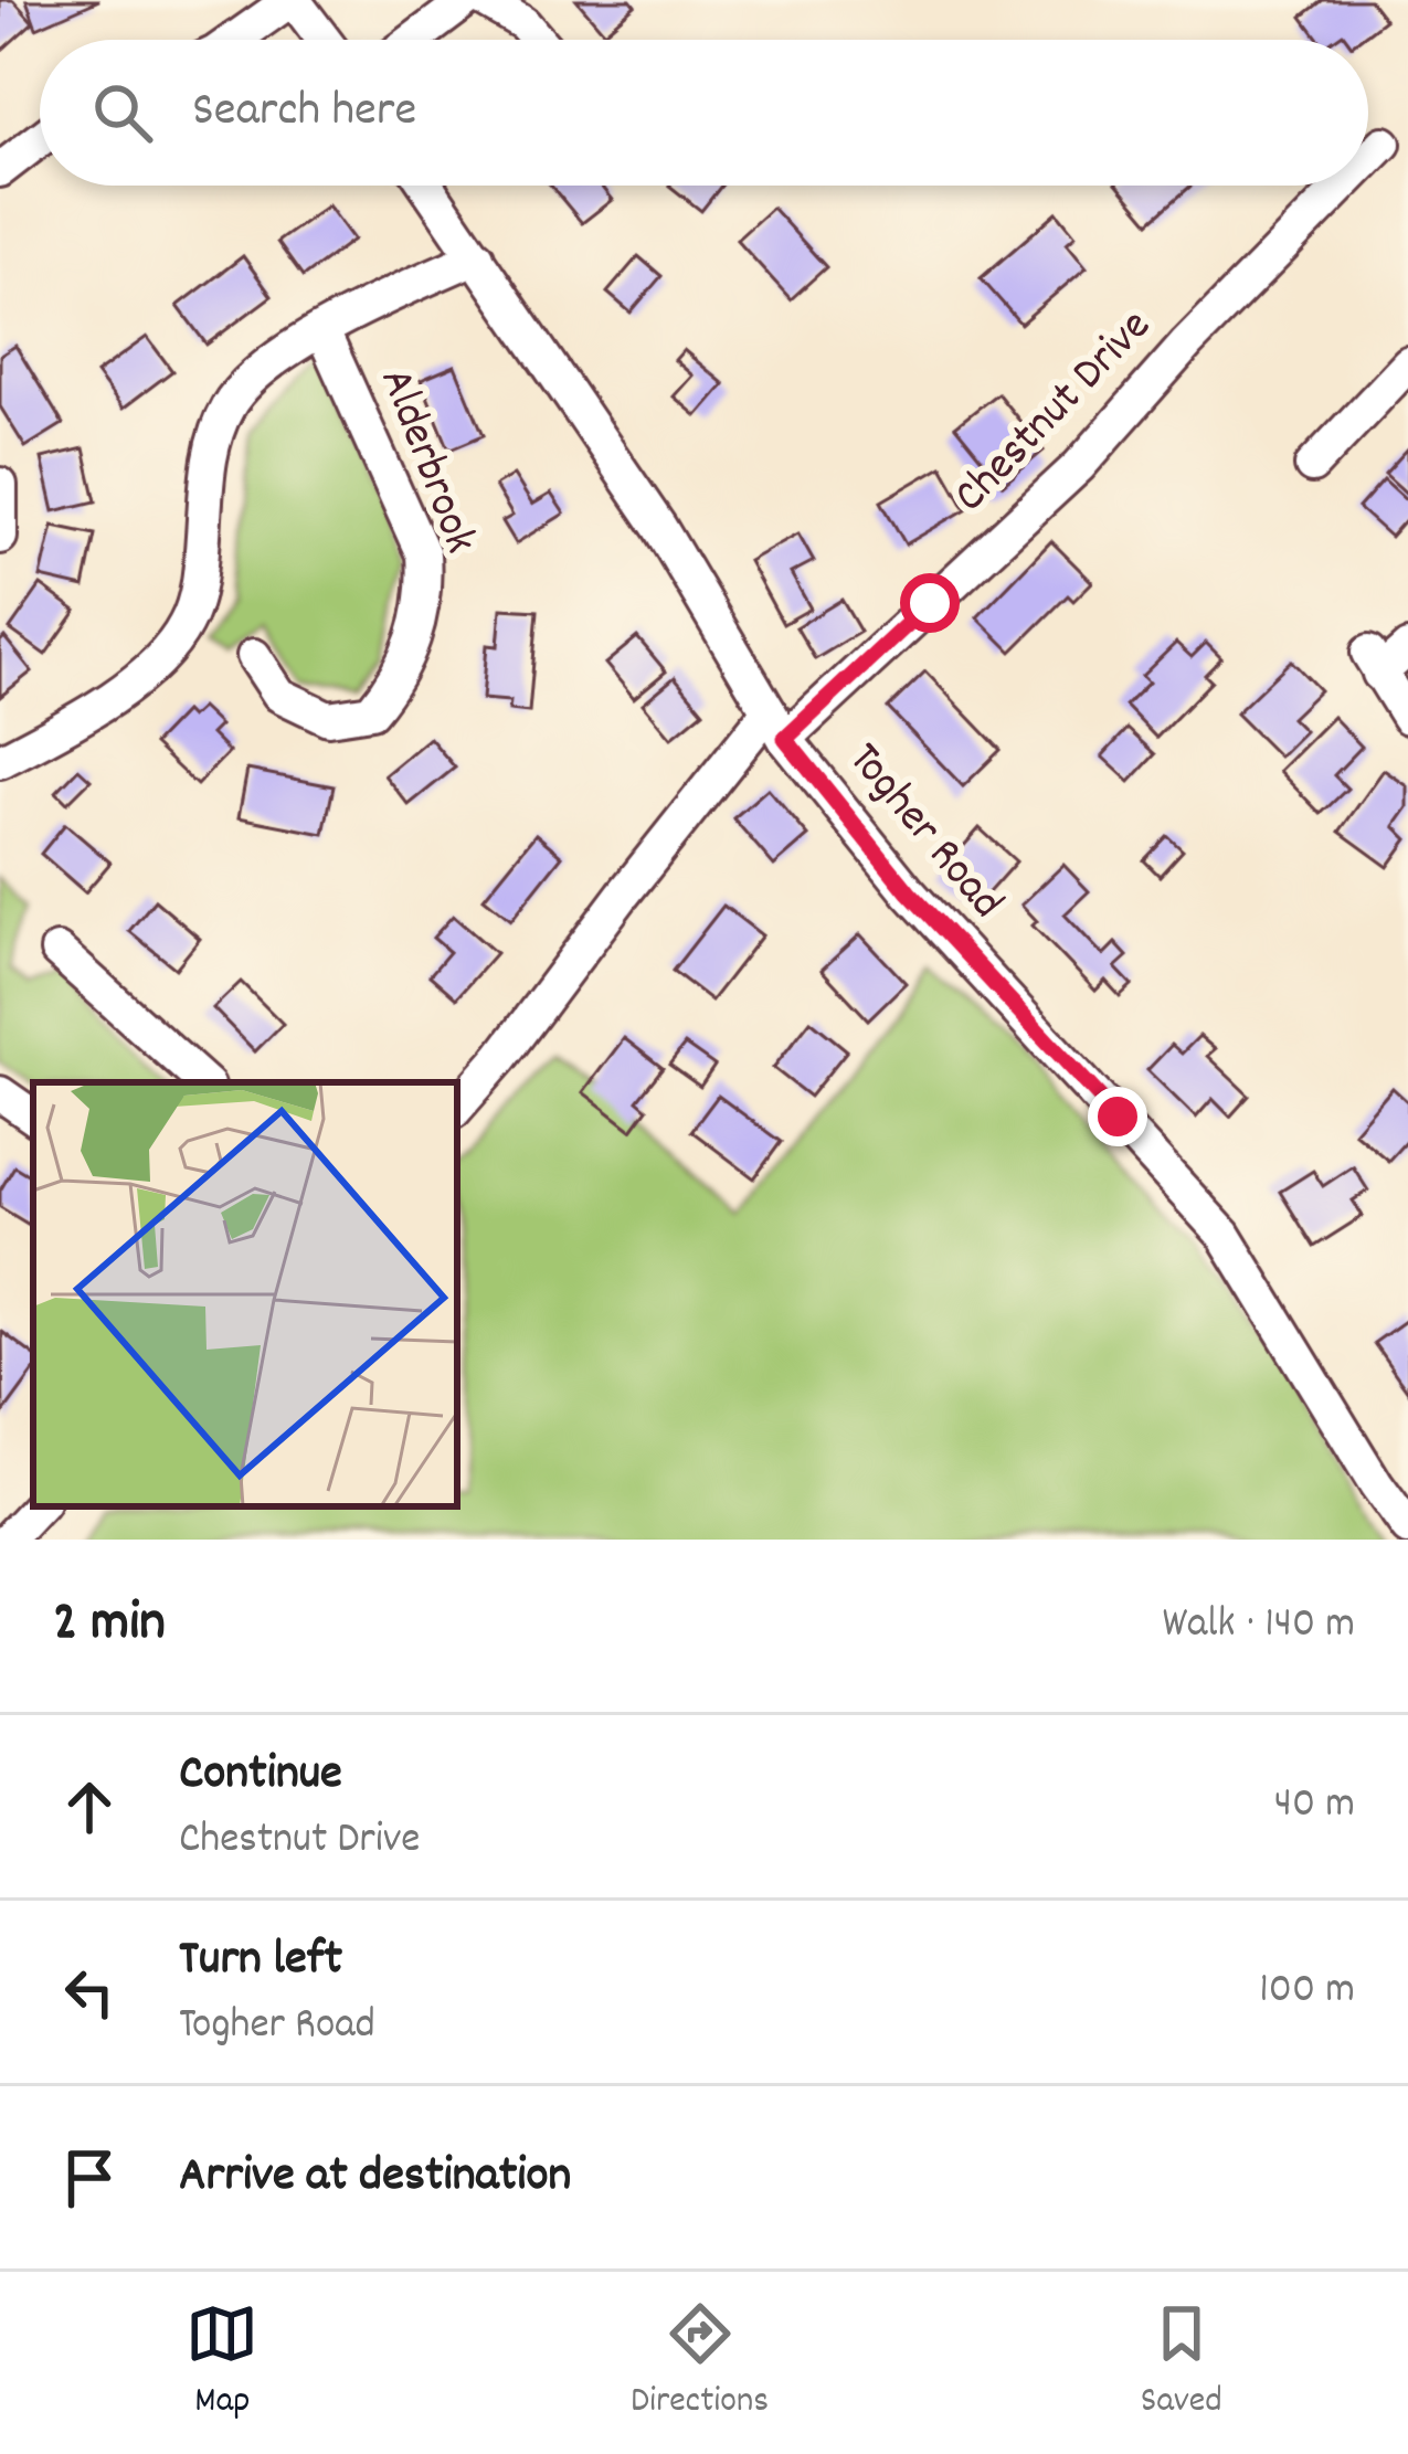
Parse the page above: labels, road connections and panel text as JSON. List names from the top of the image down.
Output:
{
  "streets": {
    "street": ["Chestnut Drive", "Alderbrook", "Togher Road"]
  },
  "crossings": [
    ["Chestnut Drive", "Togher Road"],
    ["Alderbrook", "Togher Road"]
  ],
  "page": {
    "search": "Search here",
    "heading": ["2 min", "Walk · 140 m"],
    "list": [
      ["Continue", "Chestnut Drive", "40 m"],
      ["Turn left", "Togher Road", "100 m"],
      "Arrive at destination"
    ],
    "nav": ["Map", "Directions", "Saved"]
  }
}
